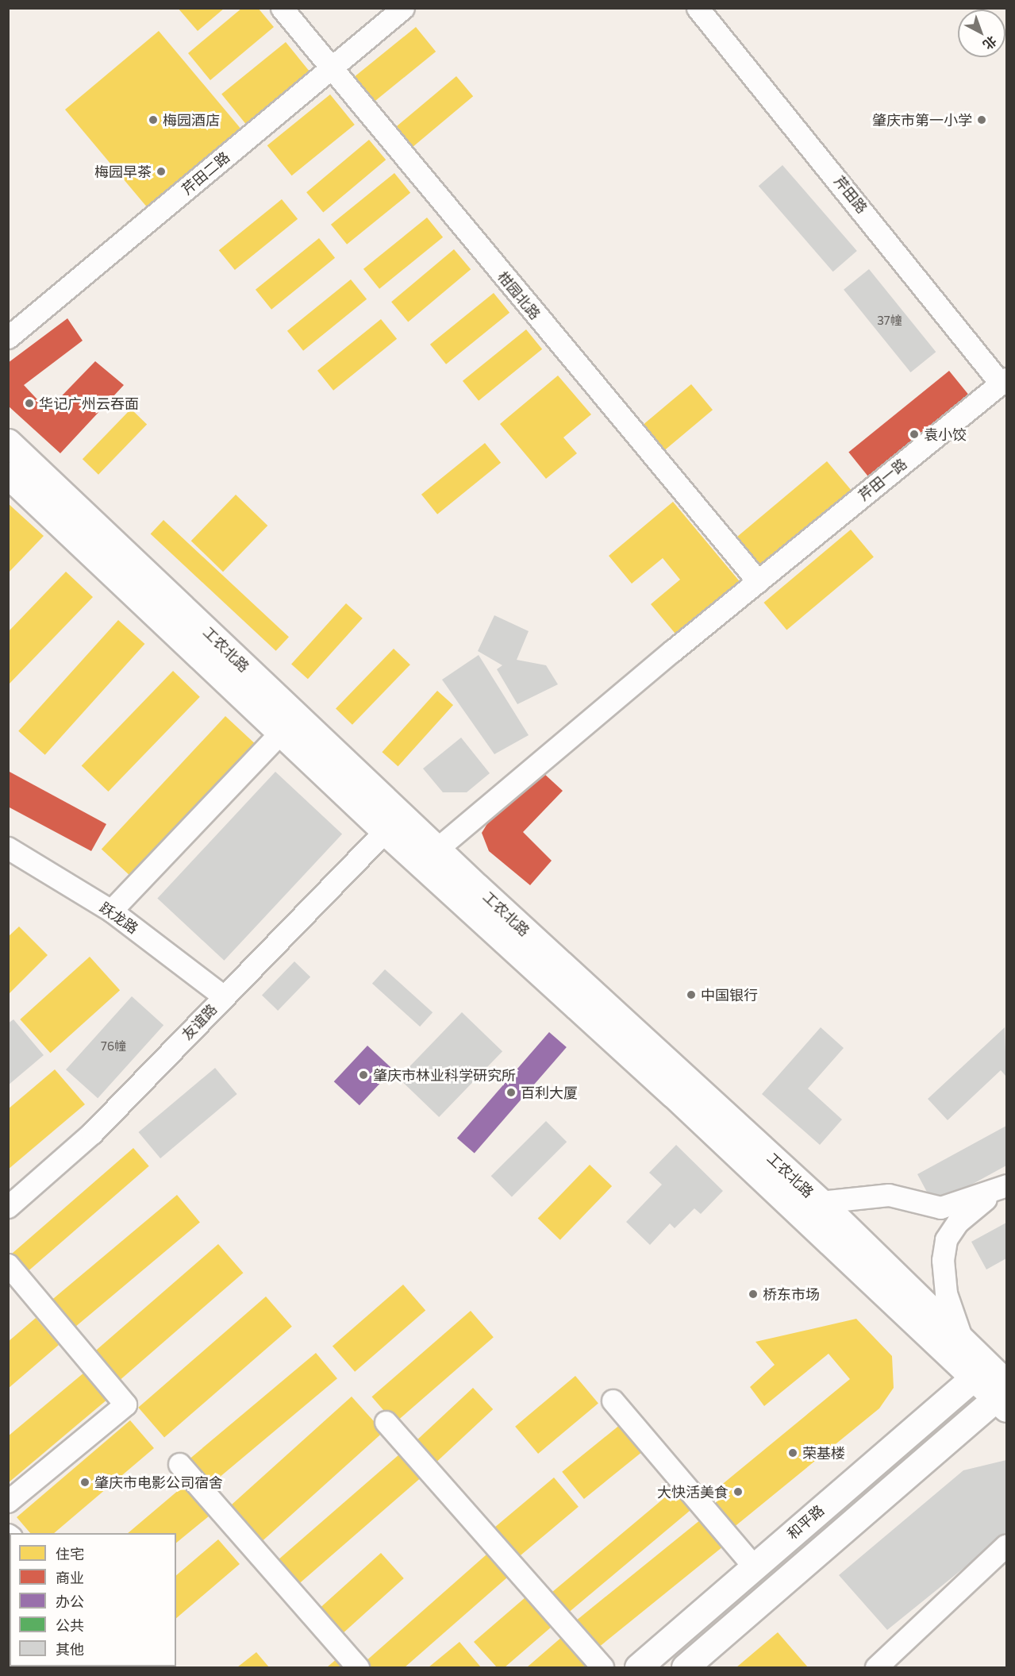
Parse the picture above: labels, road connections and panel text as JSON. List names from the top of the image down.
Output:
{
  "streets": {
    "street": [
      "芹田二路",
      "芹田路",
      "柑园北路",
      "芹田一路",
      "工农北路",
      "跃龙路",
      "友谊路",
      "和平路"
    ]
  },
  "crossings": [
    ["芹田二路", "柑园北路"],
    ["芹田路", "芹田一路"],
    ["柑园北路", "芹田一路"],
    ["芹田一路", "工农北路"],
    ["工农北路", "友谊路"],
    ["工农北路", "和平路"],
    ["跃龙路", "友谊路"]
  ],
  "places": [
    "梅园酒店",
    "肇庆市第一小学",
    "梅园早茶",
    "华记广州云吞面",
    "袁小饺",
    "中国银行",
    "肇庆市林业科学研究所",
    "百利大厦",
    "桥东市场",
    "荣基楼",
    "肇庆市电影公司宿舍",
    "大快活美食"
  ],
  "house_numbers": ["37幢", "76幢"],
  "legend": [
    "住宅",
    "商业",
    "办公",
    "公共",
    "其他"
  ],
  "north": "bottom right"
}
